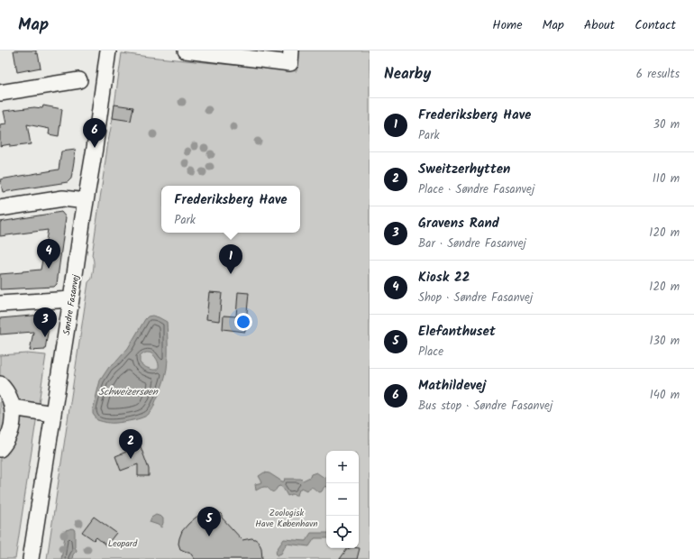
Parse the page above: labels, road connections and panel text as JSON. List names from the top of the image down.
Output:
{
  "streets": {
    "street": ["Søndre Fasanvej"]
  },
  "water": ["Schweizersøen"],
  "parks": ["Zoologisk Have København", "Leopard"],
  "page": {
    "header": "Map",
    "nav": [
      "Home",
      "Map",
      "About",
      "Contact"
    ],
    "heading": ["Nearby", "6 results"],
    "list": [
      {
        "mark": "1",
        "name": "Frederiksberg Have",
        "note": "Park",
        "value": "30 m"
      },
      {
        "mark": "2",
        "name": "Sweitzerhytten",
        "note": "Place · Søndre Fasanvej",
        "value": "110 m"
      },
      {
        "mark": "3",
        "name": "Gravens Rand",
        "note": "Bar · Søndre Fasanvej",
        "value": "120 m"
      },
      {
        "mark": "4",
        "name": "Kiosk 22",
        "note": "Shop · Søndre Fasanvej",
        "value": "120 m"
      },
      {
        "mark": "5",
        "name": "Elefanthuset",
        "note": "Place",
        "value": "130 m"
      },
      {
        "mark": "6",
        "name": "Mathildevej",
        "note": "Bus stop · Søndre Fasanvej",
        "value": "140 m"
      }
    ],
    "pins": [
      "6",
      "4",
      "1",
      "3",
      "2",
      "5"
    ],
    "popup": ["Frederiksberg Have", "Park"],
    "map_buttons": ["+", "−"]
  }
}
